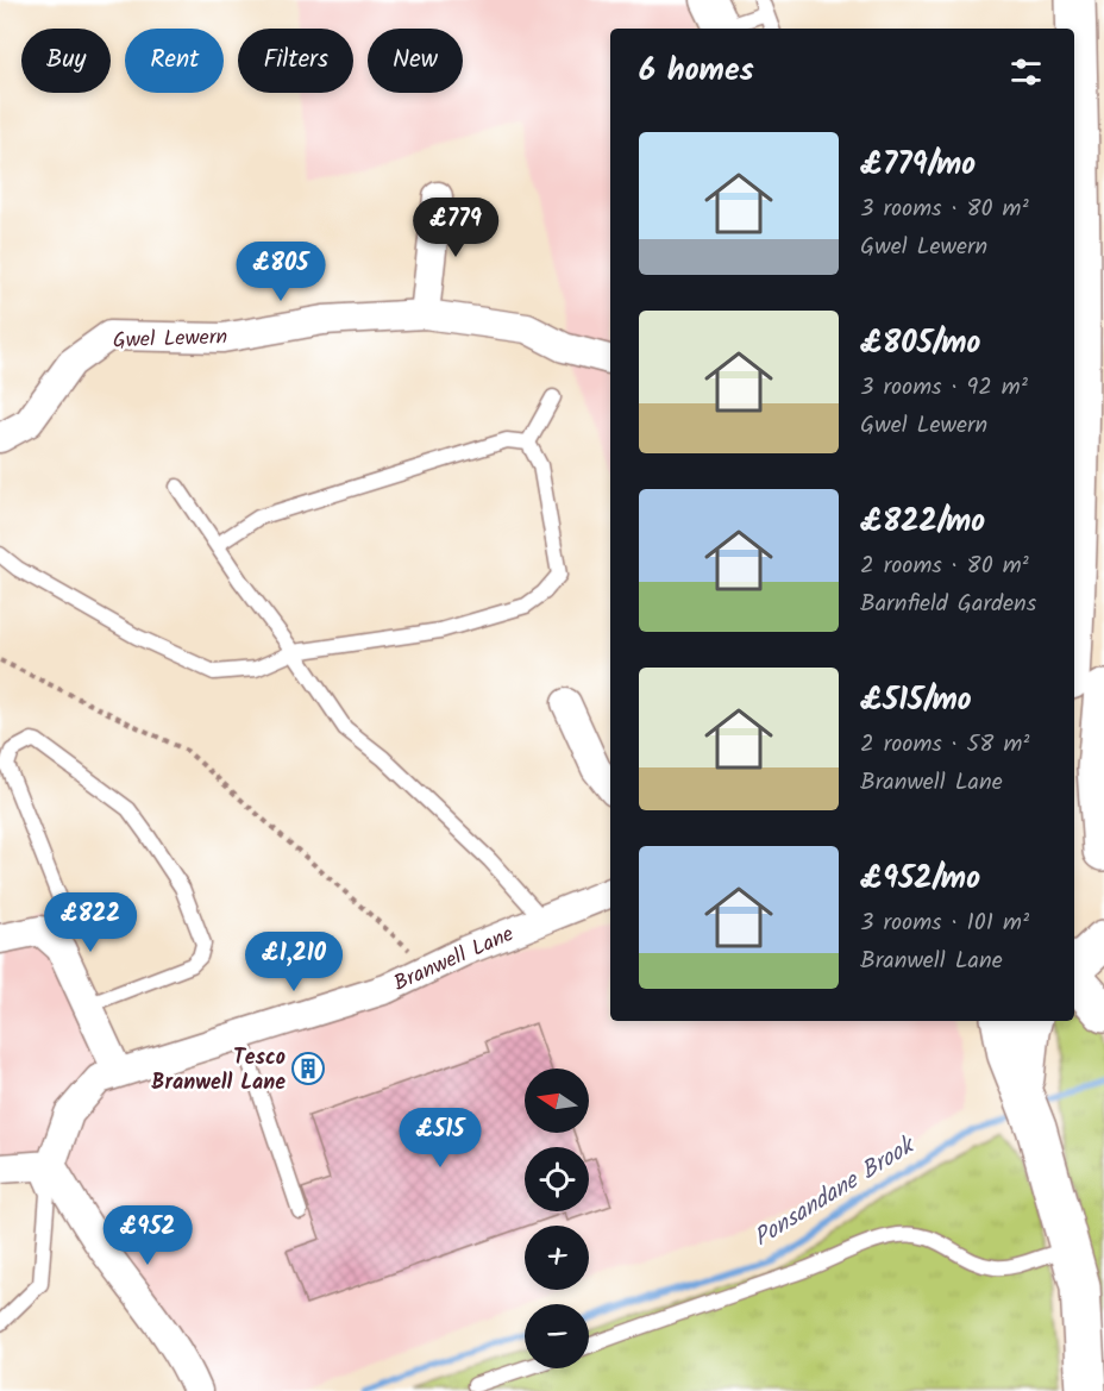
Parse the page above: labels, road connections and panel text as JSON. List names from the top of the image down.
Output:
{
  "streets": {
    "street": ["Gwel Lewern", "Branwell Lane"]
  },
  "water": ["Ponsandane Brook"],
  "places": {
    "building": ["Tesco Branwell Lane"]
  },
  "north": "left",
  "page": {
    "chip": [
      "Buy",
      "Rent",
      "Filters",
      "New"
    ],
    "heading": "6 homes",
    "list": [
      {
        "name": "£779/mo",
        "note": "3 rooms · 80 m² · Gwel Lewern"
      },
      {
        "name": "£805/mo",
        "note": "3 rooms · 92 m² · Gwel Lewern"
      },
      {
        "name": "£822/mo",
        "note": "2 rooms · 80 m² · Barnfield Gardens"
      },
      {
        "name": "£515/mo",
        "note": "2 rooms · 58 m² · Branwell Lane"
      },
      {
        "name": "£952/mo",
        "note": "3 rooms · 101 m² · Branwell Lane"
      }
    ],
    "price": [
      "£779",
      "£805",
      "£822",
      "£1,210",
      "£515",
      "£952"
    ],
    "map_buttons": ["+", "−"]
  }
}
